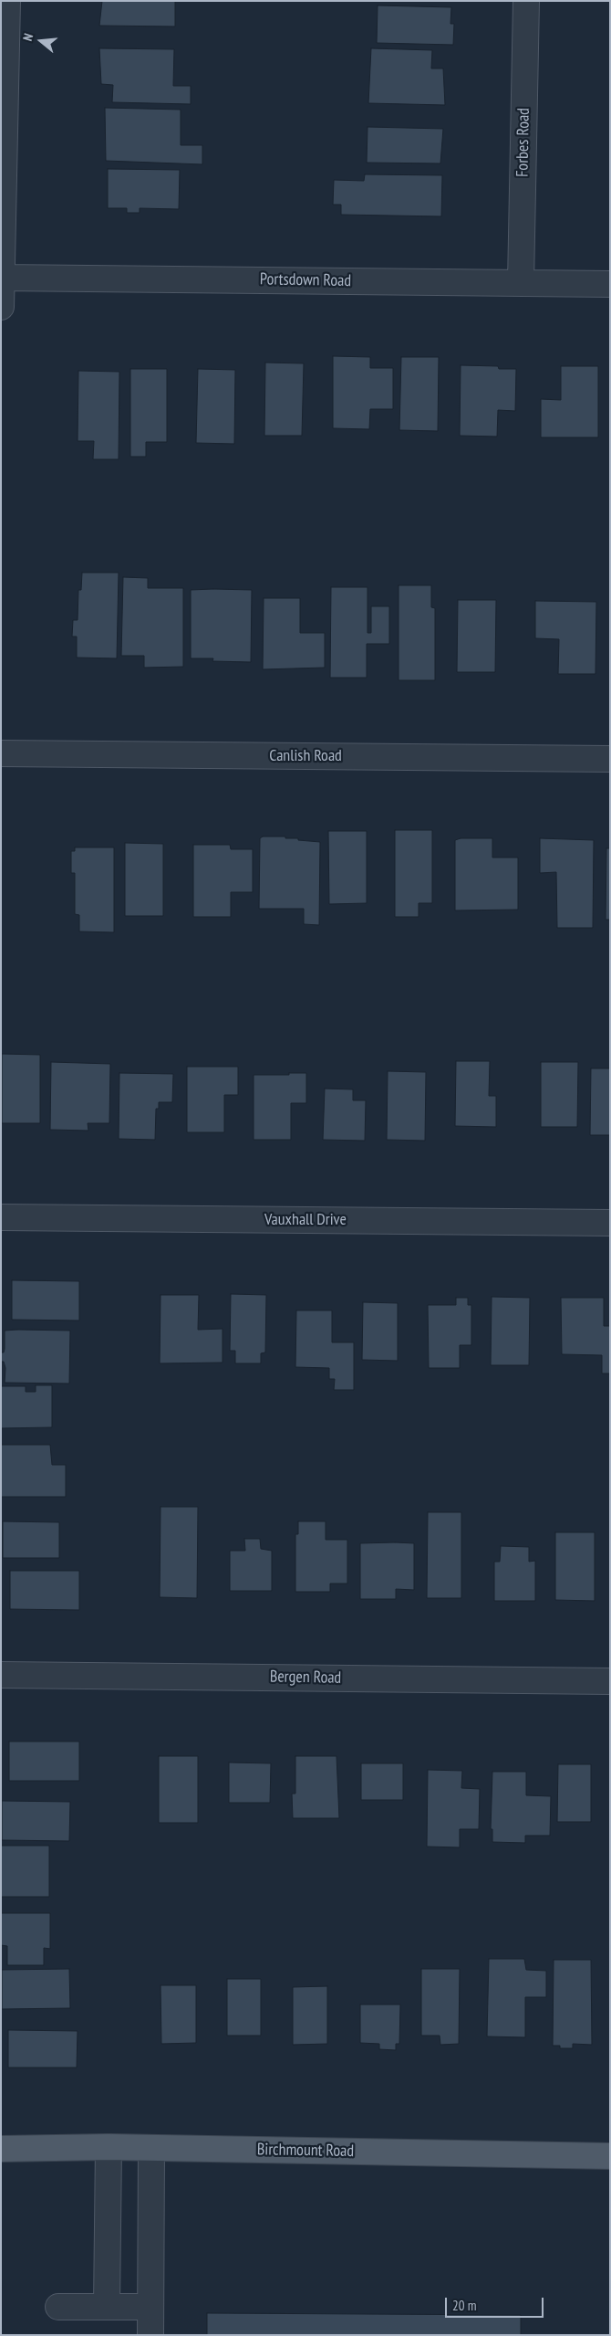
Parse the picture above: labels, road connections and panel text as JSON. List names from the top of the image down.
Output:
{
  "streets": {
    "main road": ["Birchmount Road"],
    "street": [
      "Forbes Road",
      "Portsdown Road",
      "Canlish Road",
      "Vauxhall Drive",
      "Bergen Road"
    ]
  },
  "crossings": [
    ["Forbes Road", "Portsdown Road"]
  ],
  "scale_bar": "20 m",
  "north": "left"
}
